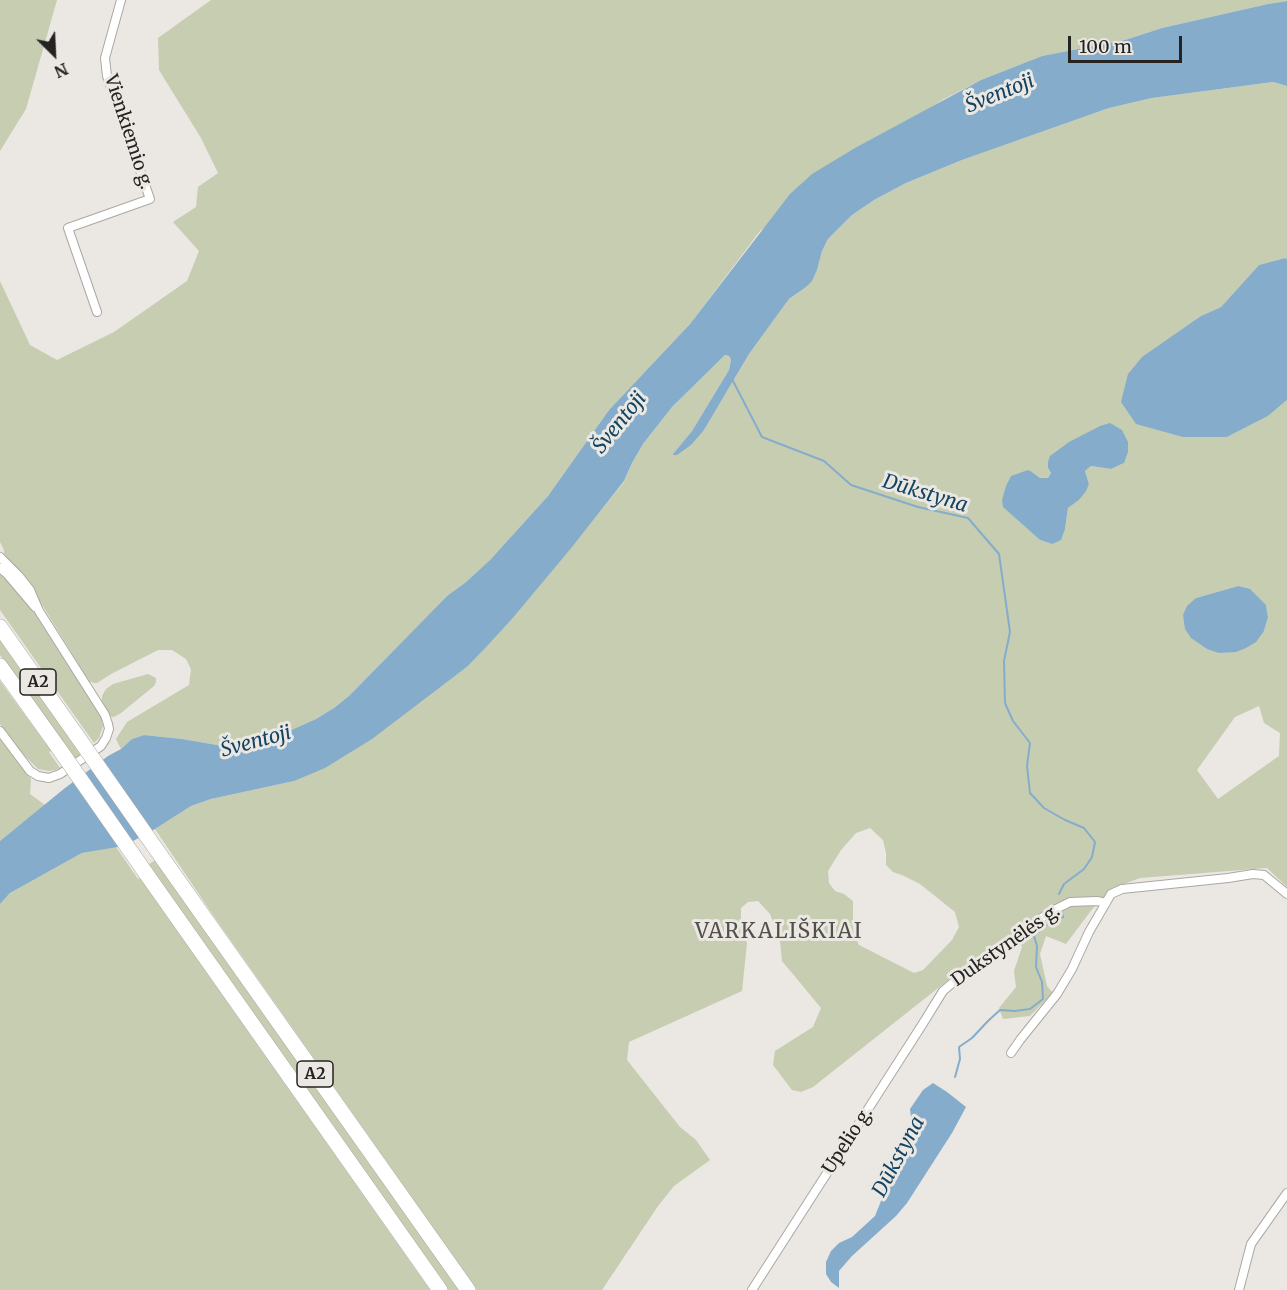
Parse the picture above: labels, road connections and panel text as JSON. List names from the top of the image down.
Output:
{
  "streets": {
    "highway": ["A2"],
    "street": ["Vienkiemio g.", "Dukstynėlės g.", "Upelio g."]
  },
  "crossings": [
    ["Dukstynėlės g.", "Upelio g."]
  ],
  "districts": ["VARKALIŠKIAI"],
  "water": ["Šventoji", "Dūkstyna"],
  "scale_bar": "100 m",
  "north": "bottom right"
}
